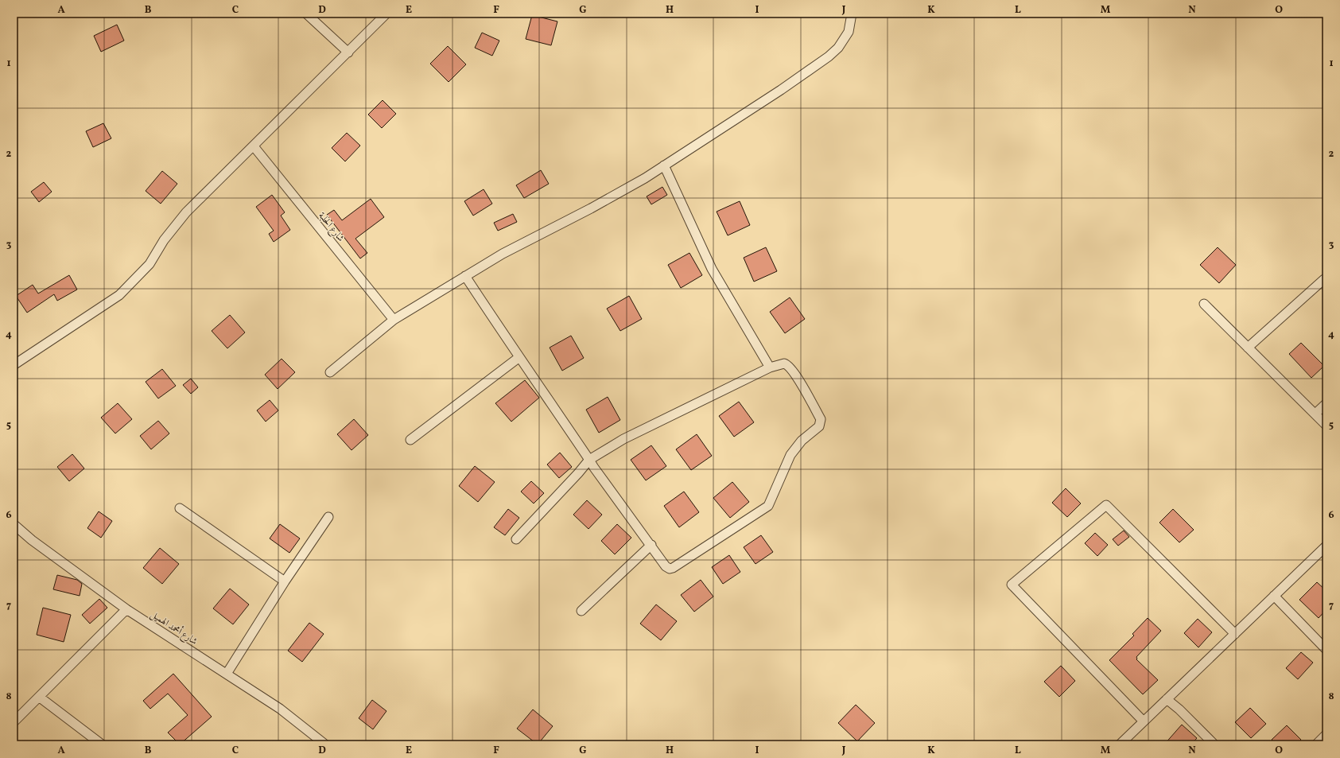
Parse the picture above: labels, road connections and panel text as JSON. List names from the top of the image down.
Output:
{
  "streets": {
    "street": ["شارع الحلبة", "شارع أمحمد الهميل"]
  },
  "grid": {
    "columns": [
      "A",
      "B",
      "C",
      "D",
      "E",
      "F",
      "G",
      "H",
      "I",
      "J",
      "K",
      "L",
      "M",
      "N",
      "O"
    ],
    "rows": [
      "1",
      "2",
      "3",
      "4",
      "5",
      "6",
      "7",
      "8"
    ]
  }
}
